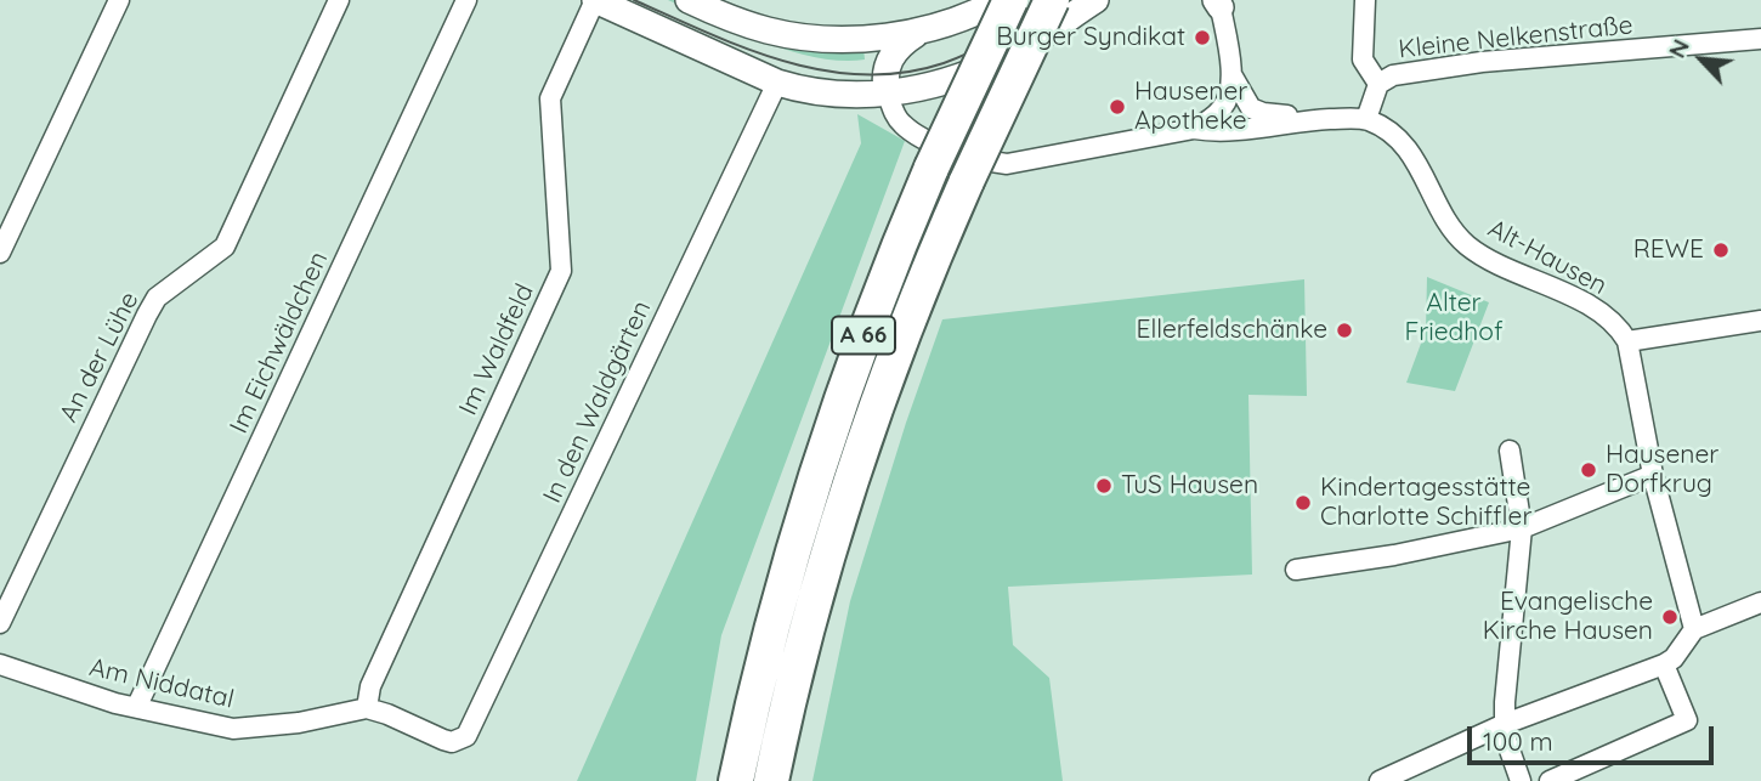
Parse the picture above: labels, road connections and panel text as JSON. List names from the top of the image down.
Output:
{
  "streets": {
    "highway": ["A 66"],
    "street": [
      "Kleine Nelkenstraße",
      "Alt-Hausen",
      "Im Eichwäldchen",
      "Im Waldfeld",
      "An der Lühe",
      "In den Waldgärten",
      "Am Niddatal"
    ]
  },
  "crossings": [
    ["Kleine Nelkenstraße", "Alt-Hausen"],
    ["Im Eichwäldchen", "Am Niddatal"],
    ["Im Waldfeld", "In den Waldgärten"],
    ["Im Waldfeld", "Am Niddatal"],
    ["In den Waldgärten", "Am Niddatal"]
  ],
  "parks": ["Alter Friedhof"],
  "places": [
    "Burger Syndikat",
    "Hausener Apotheke",
    "REWE",
    "Ellerfeldschänke",
    "Hausener Dorfkrug",
    "TuS Hausen",
    "Kindertagesstätte Charlotte Schiffler",
    "Evangelische Kirche Hausen"
  ],
  "scale_bar": "100 m",
  "north": "top left"
}
